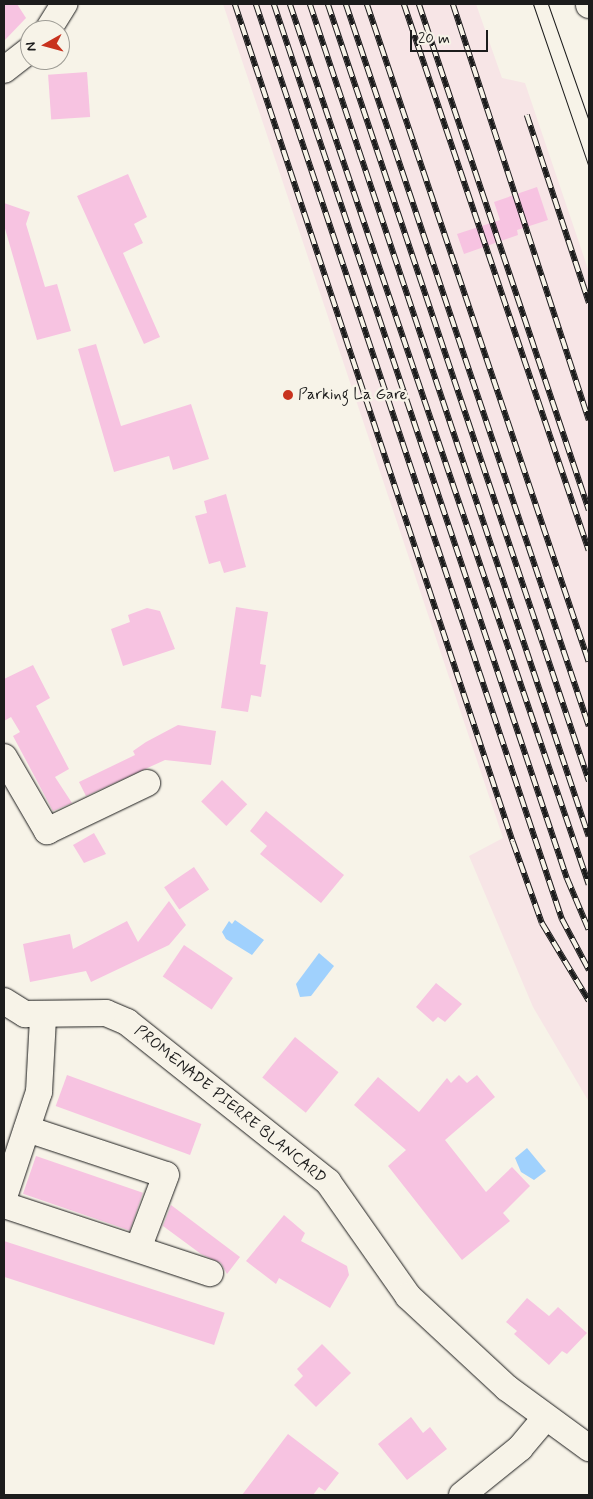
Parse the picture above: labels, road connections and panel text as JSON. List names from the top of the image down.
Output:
{
  "streets": {
    "street": ["PROMENADE PIERRE BLANCARD"]
  },
  "places": ["Parking La Gare"],
  "scale_bar": "20 m",
  "north": "left"
}
